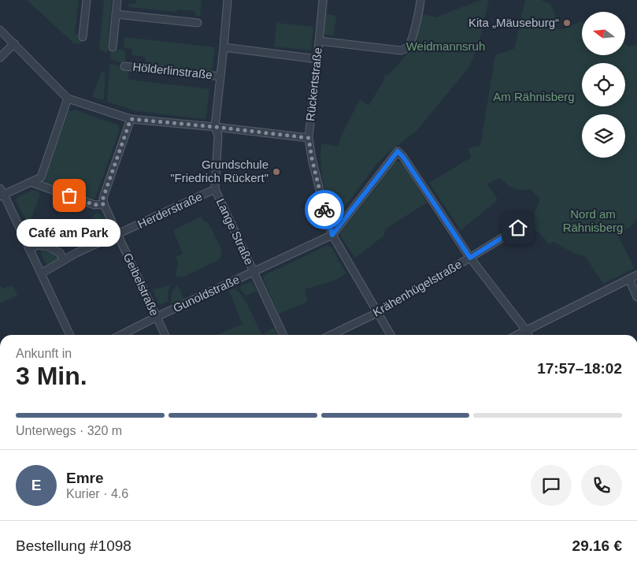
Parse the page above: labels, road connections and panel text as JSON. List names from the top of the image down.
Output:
{
  "streets": {
    "street": [
      "Hölderlinstraße",
      "Rückertstraße",
      "Herderstraße",
      "Lange Straße",
      "Geibelstraße",
      "Krähenhügelstraße",
      "Gunoldstraße"
    ]
  },
  "crossings": [
    ["Hölderlinstraße", "Lange Straße"],
    ["Rückertstraße", "Krähenhügelstraße"],
    ["Rückertstraße", "Gunoldstraße"],
    ["Herderstraße", "Lange Straße"],
    ["Herderstraße", "Geibelstraße"],
    ["Lange Straße", "Gunoldstraße"],
    ["Geibelstraße", "Gunoldstraße"],
    ["Krähenhügelstraße", "Gunoldstraße"]
  ],
  "parks": ["Weidmannsruh", "Am Rähnisberg", "Nord am Rähnisberg"],
  "places": ["Kita „Mäuseburg“", "Grundschule \"Friedrich Rückert\"", "Café am Park"],
  "north": "left",
  "page": {
    "bubble": "Café am Park",
    "heading": ["3 Min.", "Ankunft in", "17:57–18:02"],
    "panel": [
      "Emre",
      "Kurier · 4.6",
      "Bestellung #1098",
      "29.16 €"
    ],
    "bar": "Unterwegs · 320 m",
    "round": "E"
  }
}
